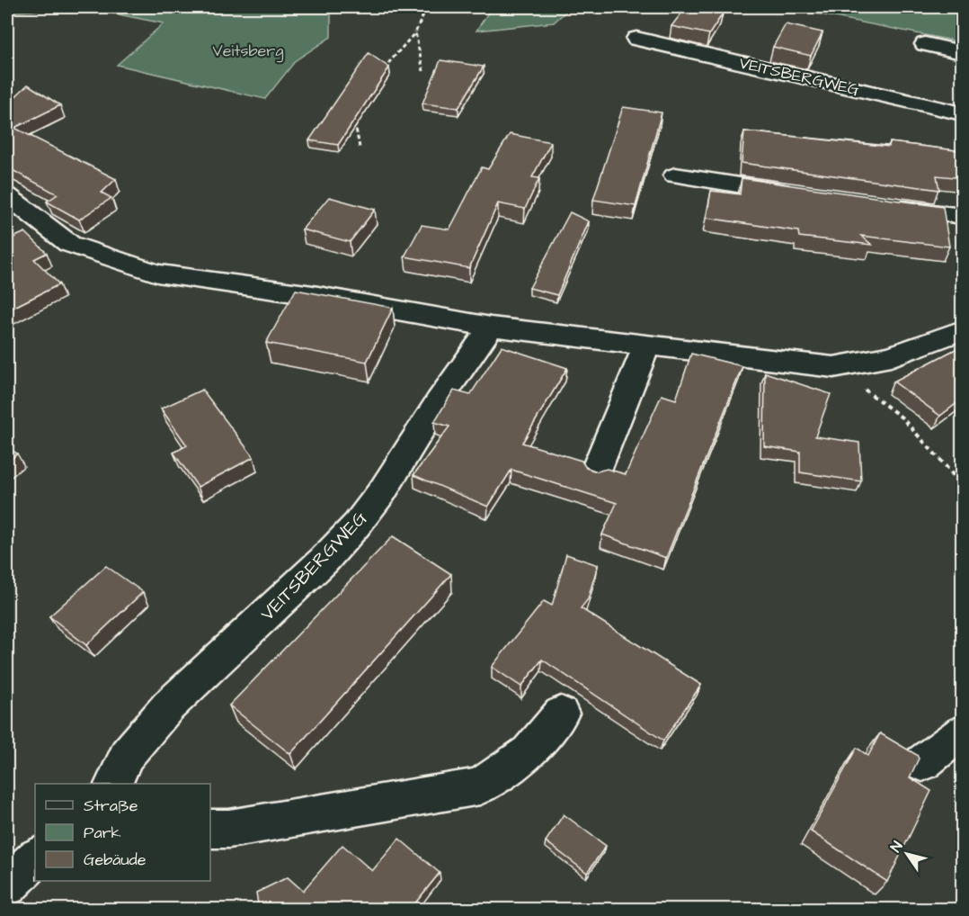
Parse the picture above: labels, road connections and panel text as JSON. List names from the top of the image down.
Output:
{
  "streets": {
    "street": ["VEITSBERGWEG"]
  },
  "parks": ["Veitsberg"],
  "legend": ["Straße", "Park", "Gebäude"],
  "north": "top left"
}
